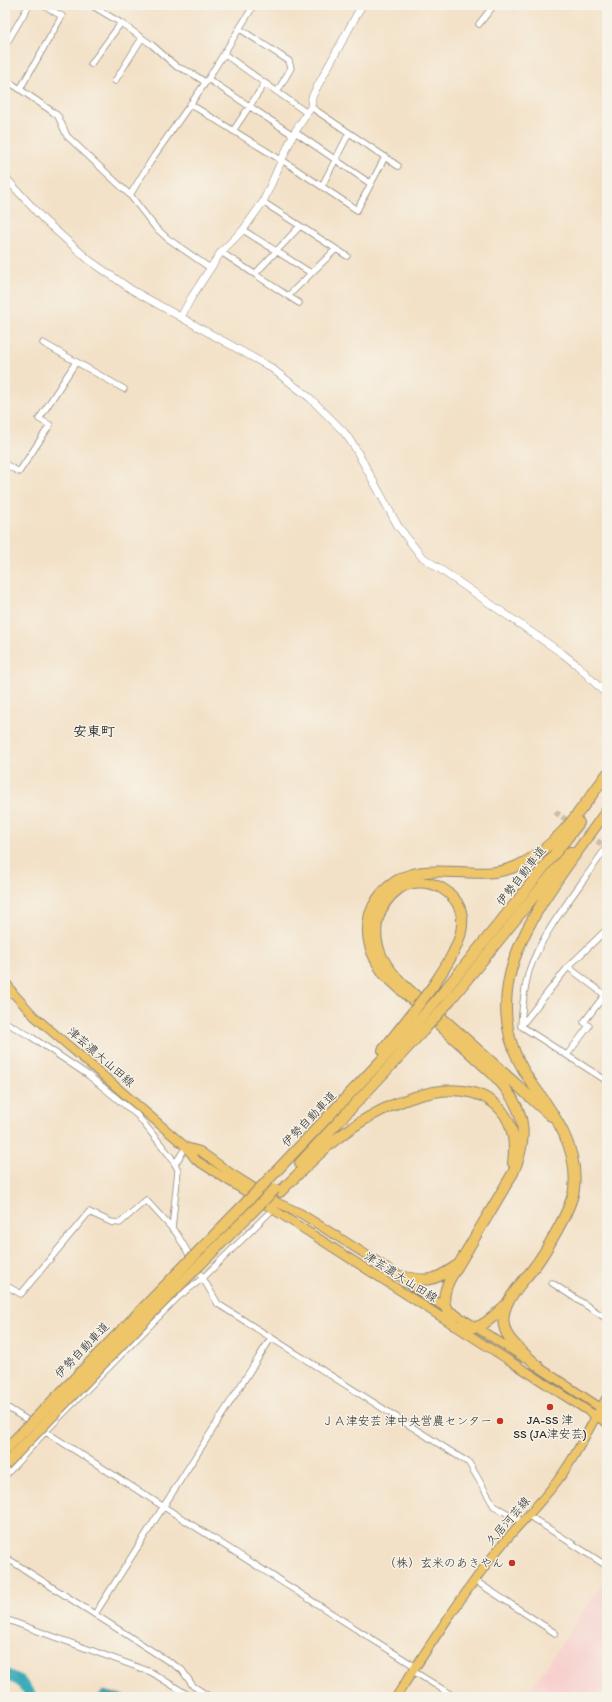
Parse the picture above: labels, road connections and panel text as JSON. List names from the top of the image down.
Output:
{
  "streets": {
    "highway": ["伊勢自動車道"],
    "main road": ["津芸濃大山田線", "久居河芸線"]
  },
  "crossings": [
    ["津芸濃大山田線", "久居河芸線"]
  ],
  "districts": ["安東町"],
  "places": ["JA-SS 津 SS (JA津安芸)", "ＪＡ津安芸 津中央営農センター", "（株）玄米のあきやん"]
}
